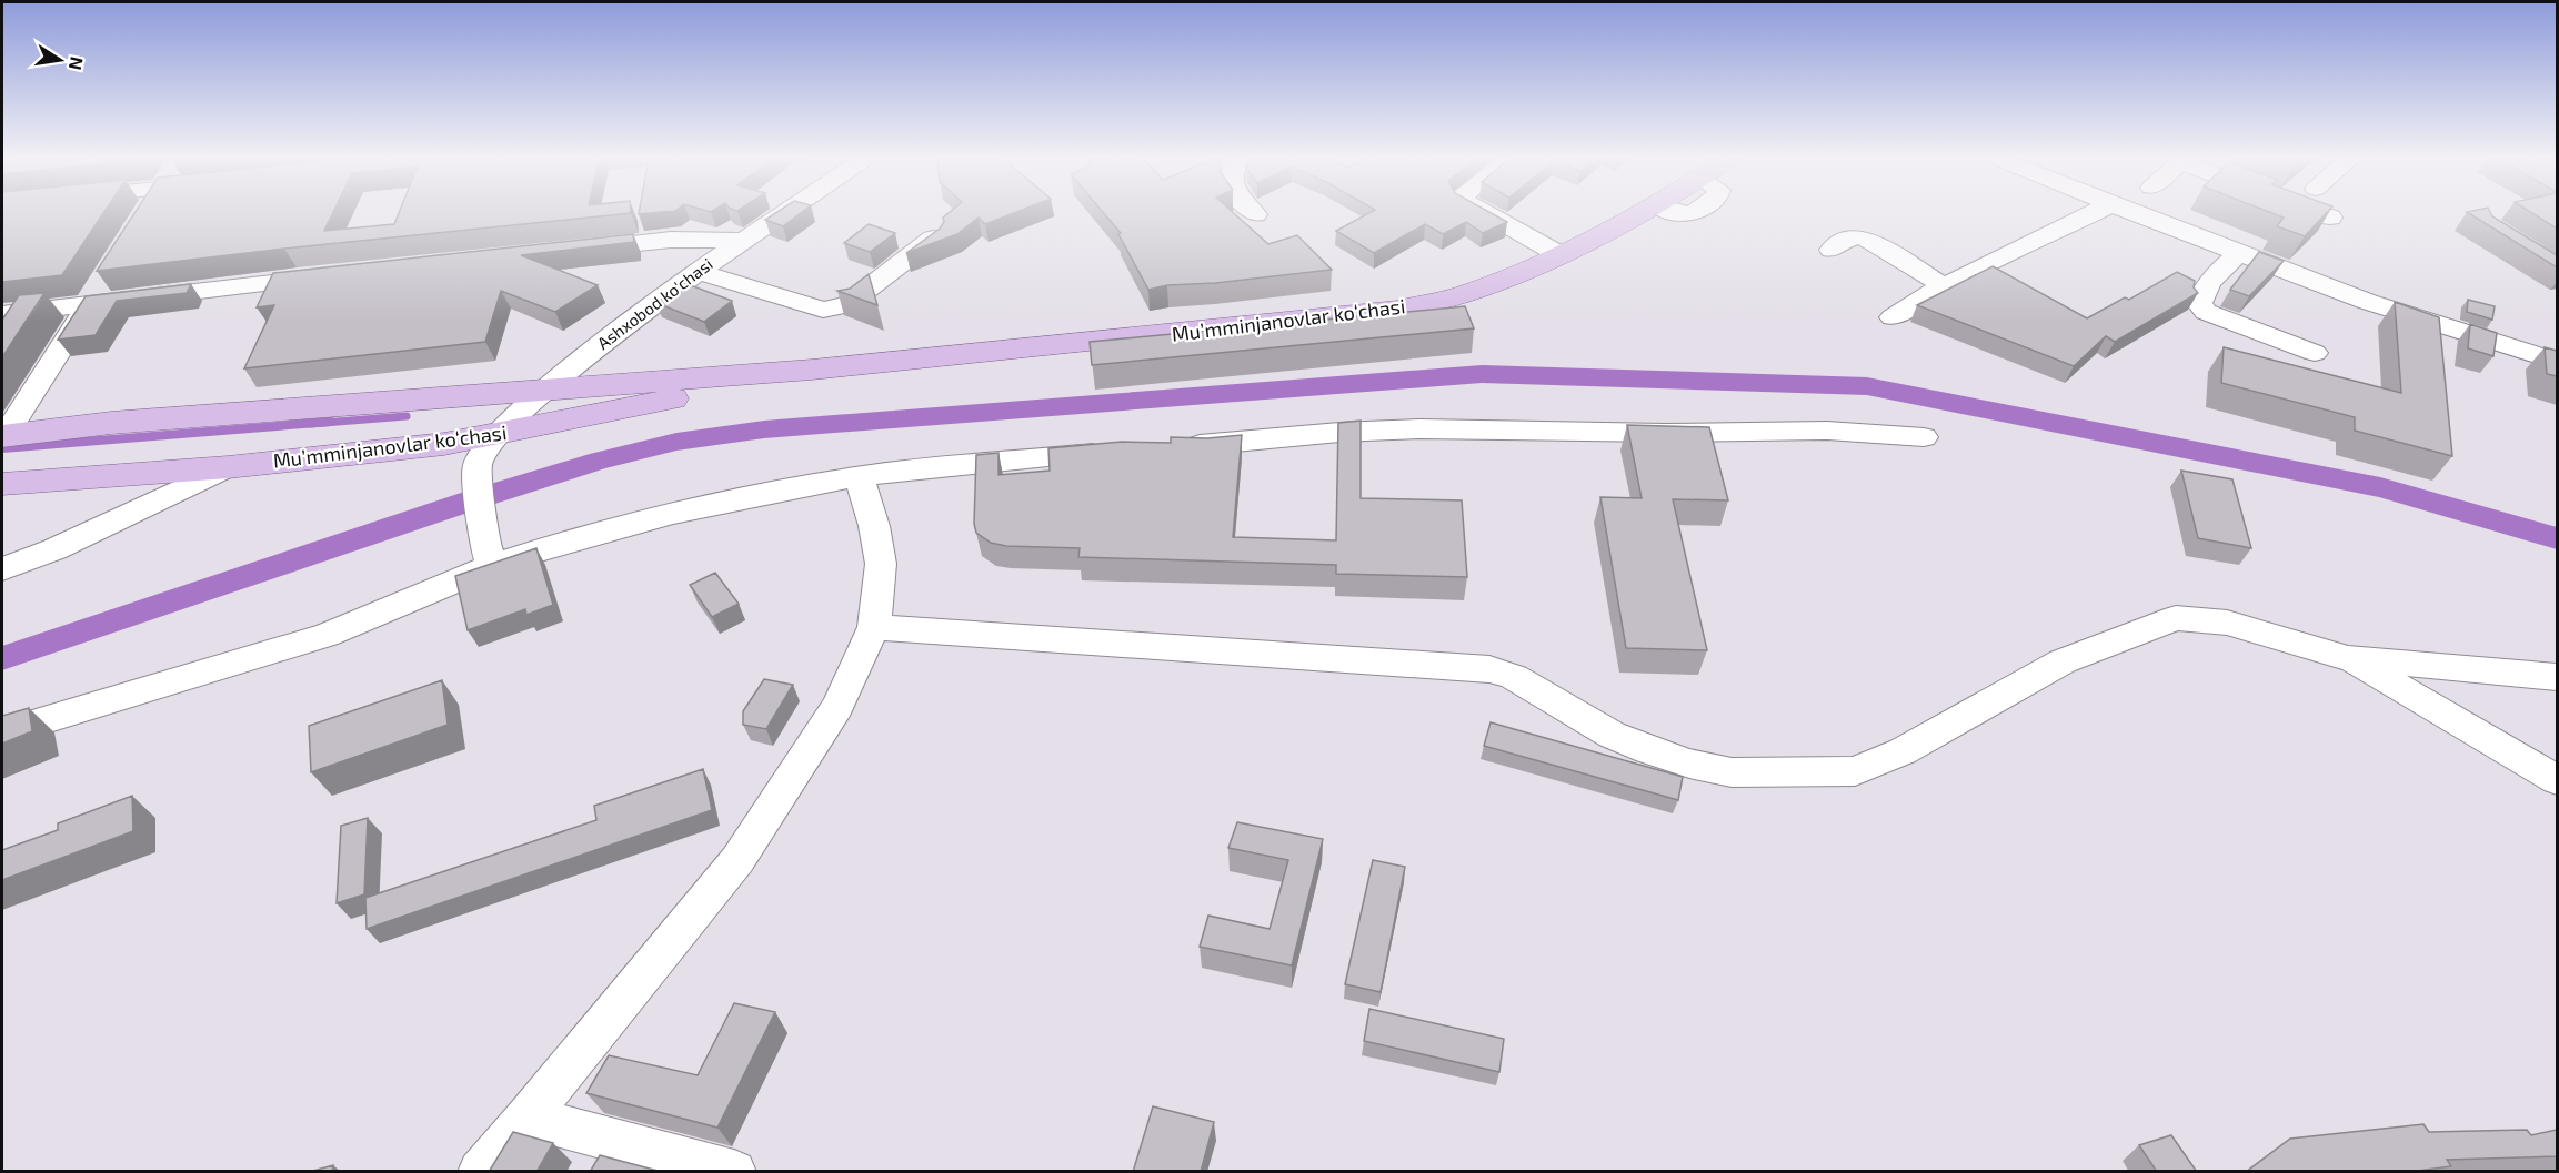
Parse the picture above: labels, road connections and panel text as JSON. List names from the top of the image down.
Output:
{
  "streets": {
    "main road": ["Mu’mminjanovlar ko‘chasi"],
    "street": ["Ashxobod ko'chasi"]
  },
  "crossings": [
    ["Ashxobod ko'chasi", "Mu’mminjanovlar ko‘chasi"]
  ],
  "north": "right"
}
